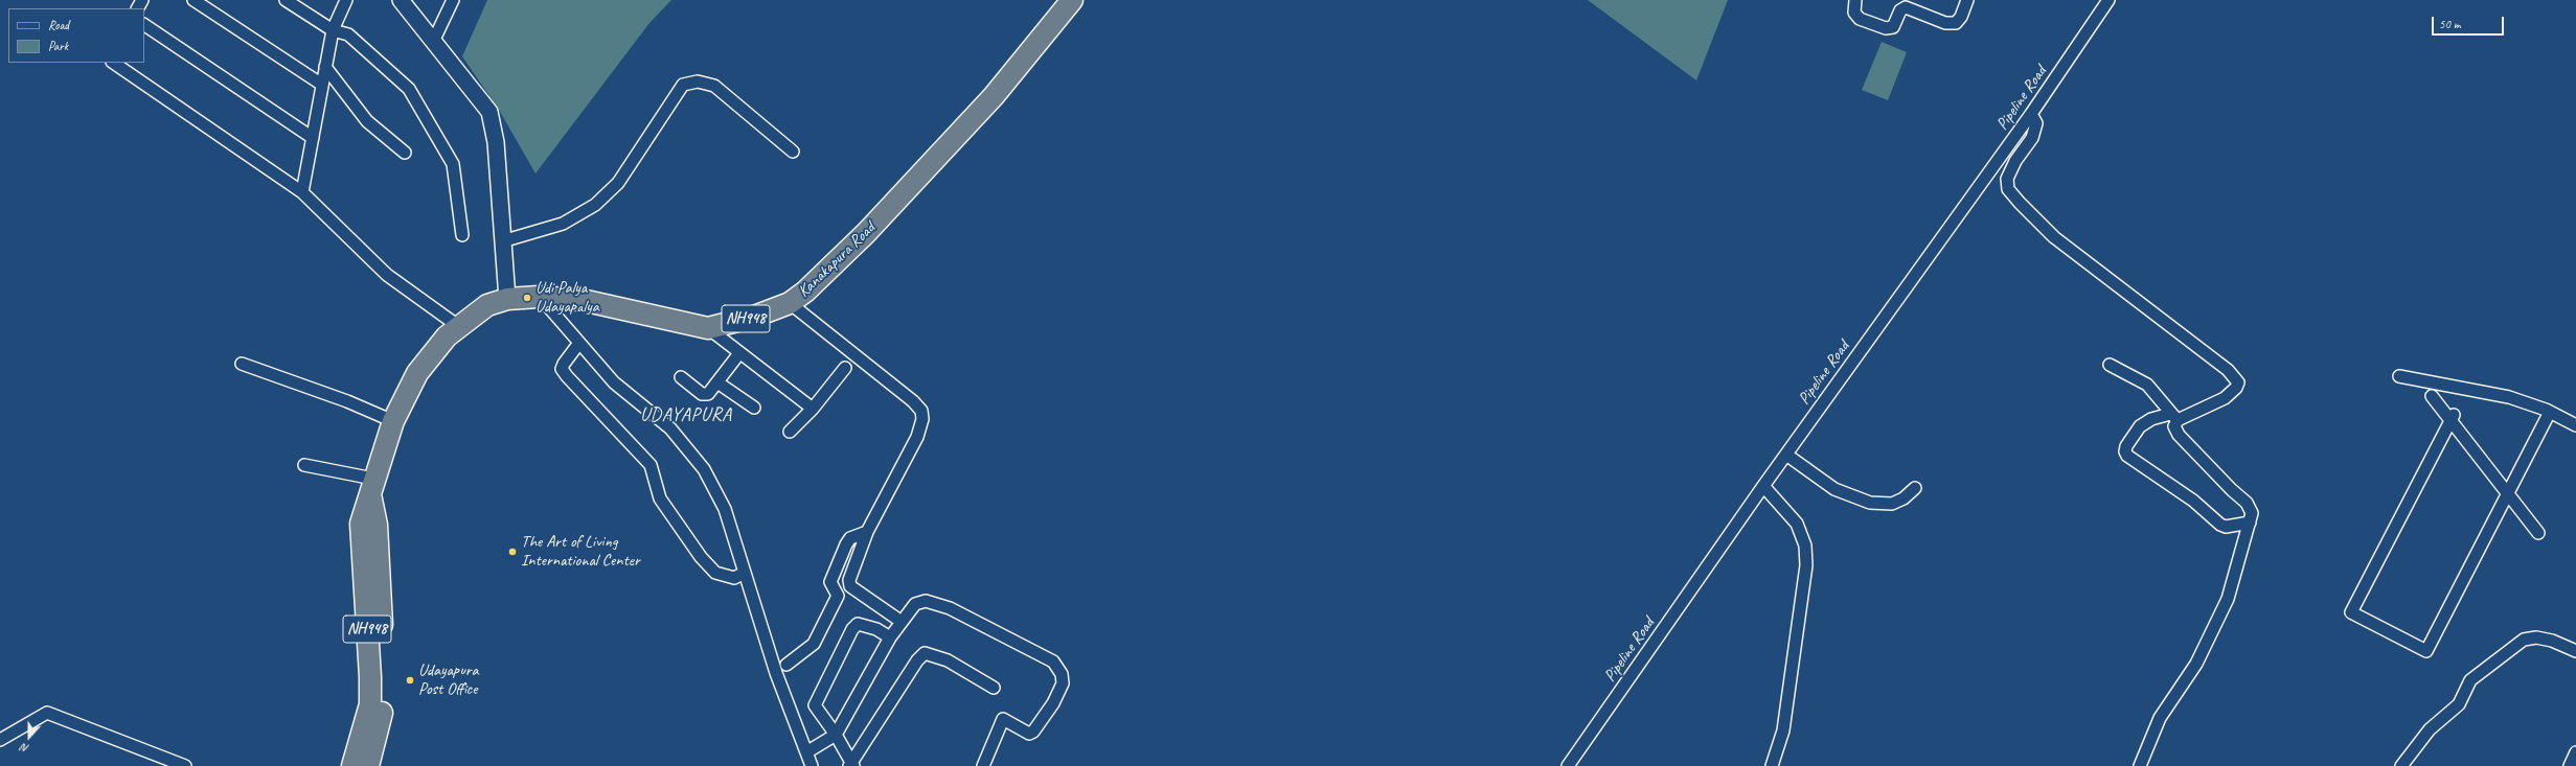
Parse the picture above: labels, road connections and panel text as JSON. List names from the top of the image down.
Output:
{
  "streets": {
    "highway": ["Kanakapura Road", "NH948"],
    "street": ["Pipeline Road"]
  },
  "crossings": [
    ["Kanakapura Road", "NH948"]
  ],
  "districts": ["UDAYAPURA"],
  "places": ["Udi Palya Udayapalya", "The Art of Living International Center", "Udayapura Post Office"],
  "legend": ["Road", "Park"],
  "scale_bar": "50 m",
  "north": "bottom"
}
